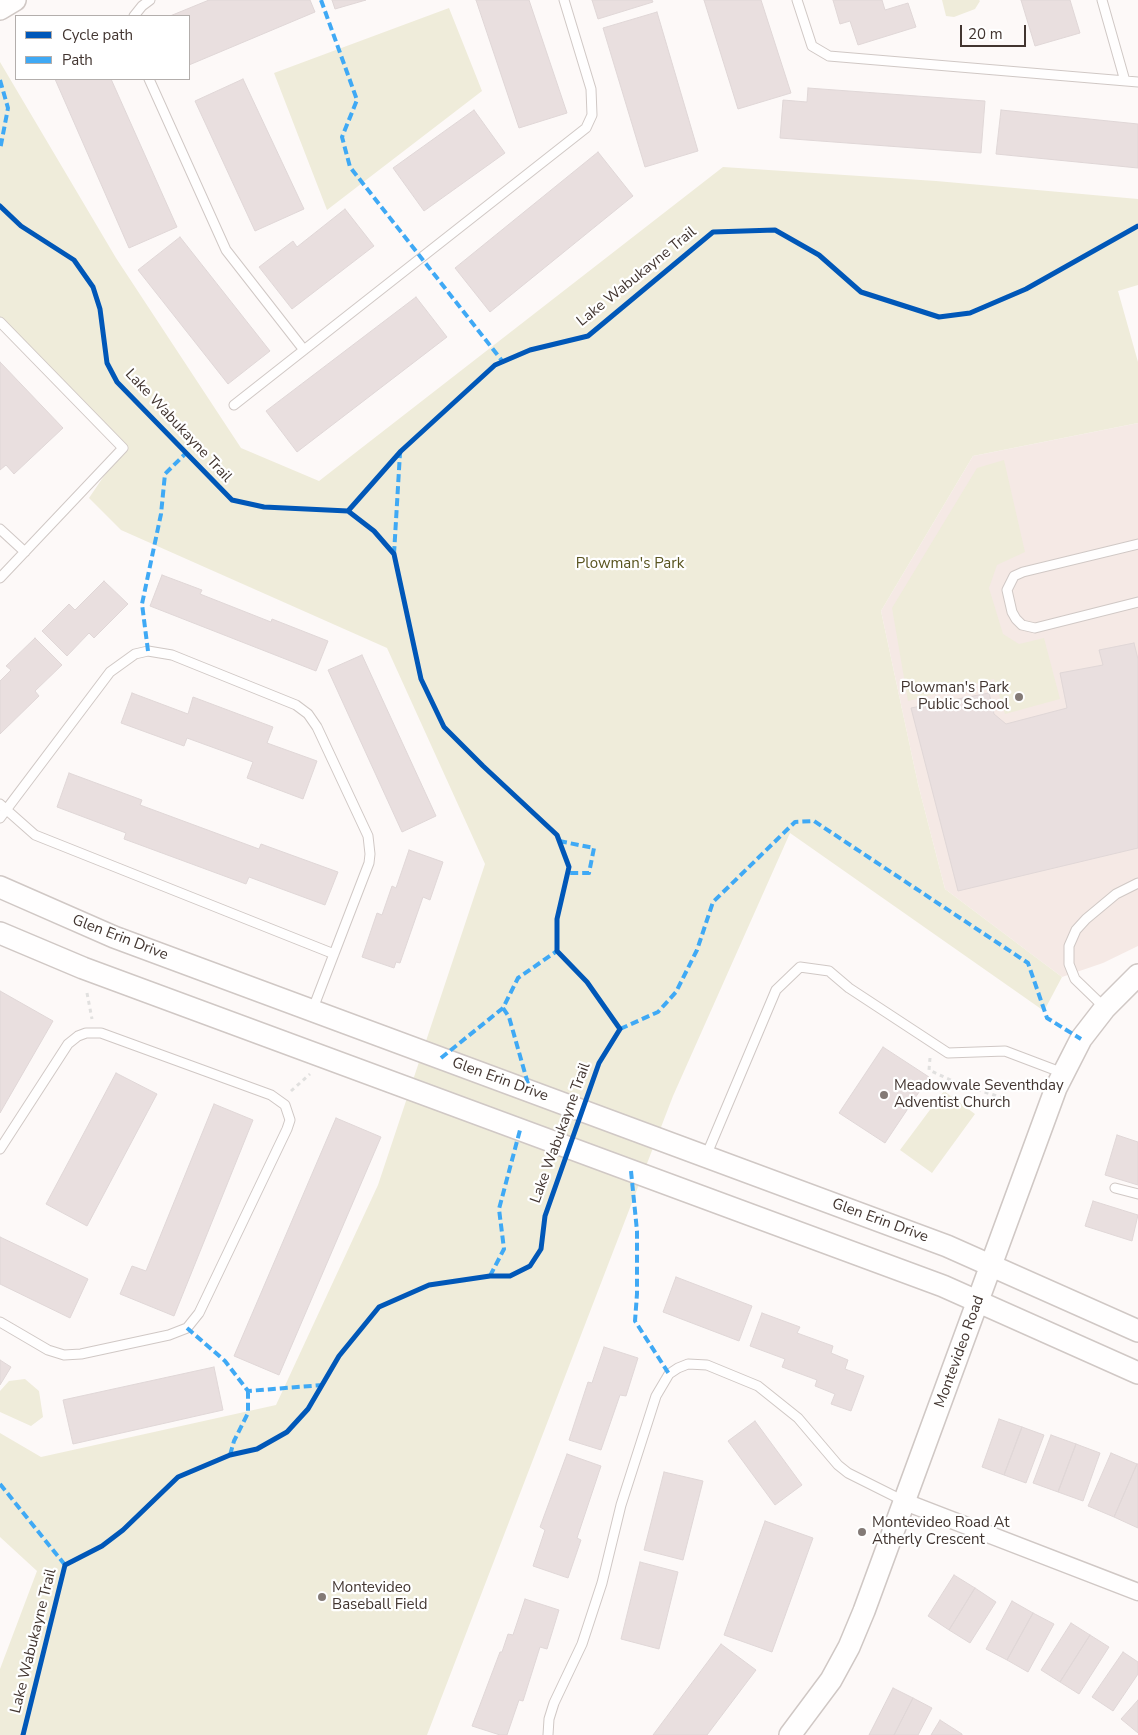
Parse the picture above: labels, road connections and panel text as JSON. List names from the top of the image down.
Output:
{
  "streets": {
    "street": ["Glen Erin Drive", "Montevideo Road"],
    "cycle path": ["Lake Wabukayne Trail"]
  },
  "crossings": [
    ["Glen Erin Drive", "Montevideo Road"]
  ],
  "parks": ["Plowman's Park"],
  "places": [
    "Plowman's Park Public School",
    "Meadowvale Seventhday Adventist Church",
    "Montevideo Road At Atherly Crescent",
    "Montevideo Baseball Field"
  ],
  "legend": ["Cycle path", "Path"],
  "scale_bar": "20 m"
}
